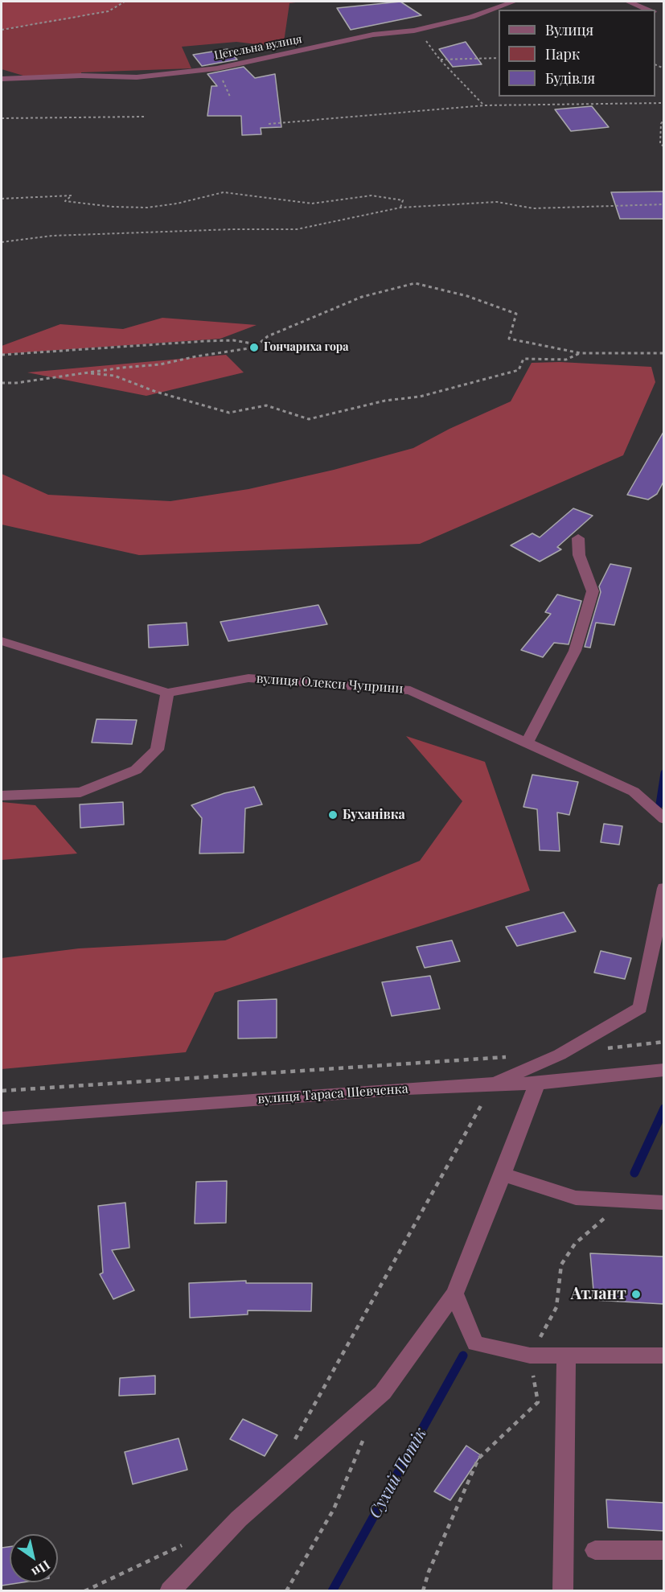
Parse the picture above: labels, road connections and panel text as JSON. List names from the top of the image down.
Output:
{
  "streets": {
    "street": ["Цегельна вулиця", "вулиця Олекси Чуприни", "вулиця Тараса Шевченка"]
  },
  "water": ["Сухий Потік"],
  "places": ["Гончариха гора", "Буханівка", "Атлант"],
  "legend": ["Вулиця", "Парк", "Будівля"],
  "north": "bottom right"
}
